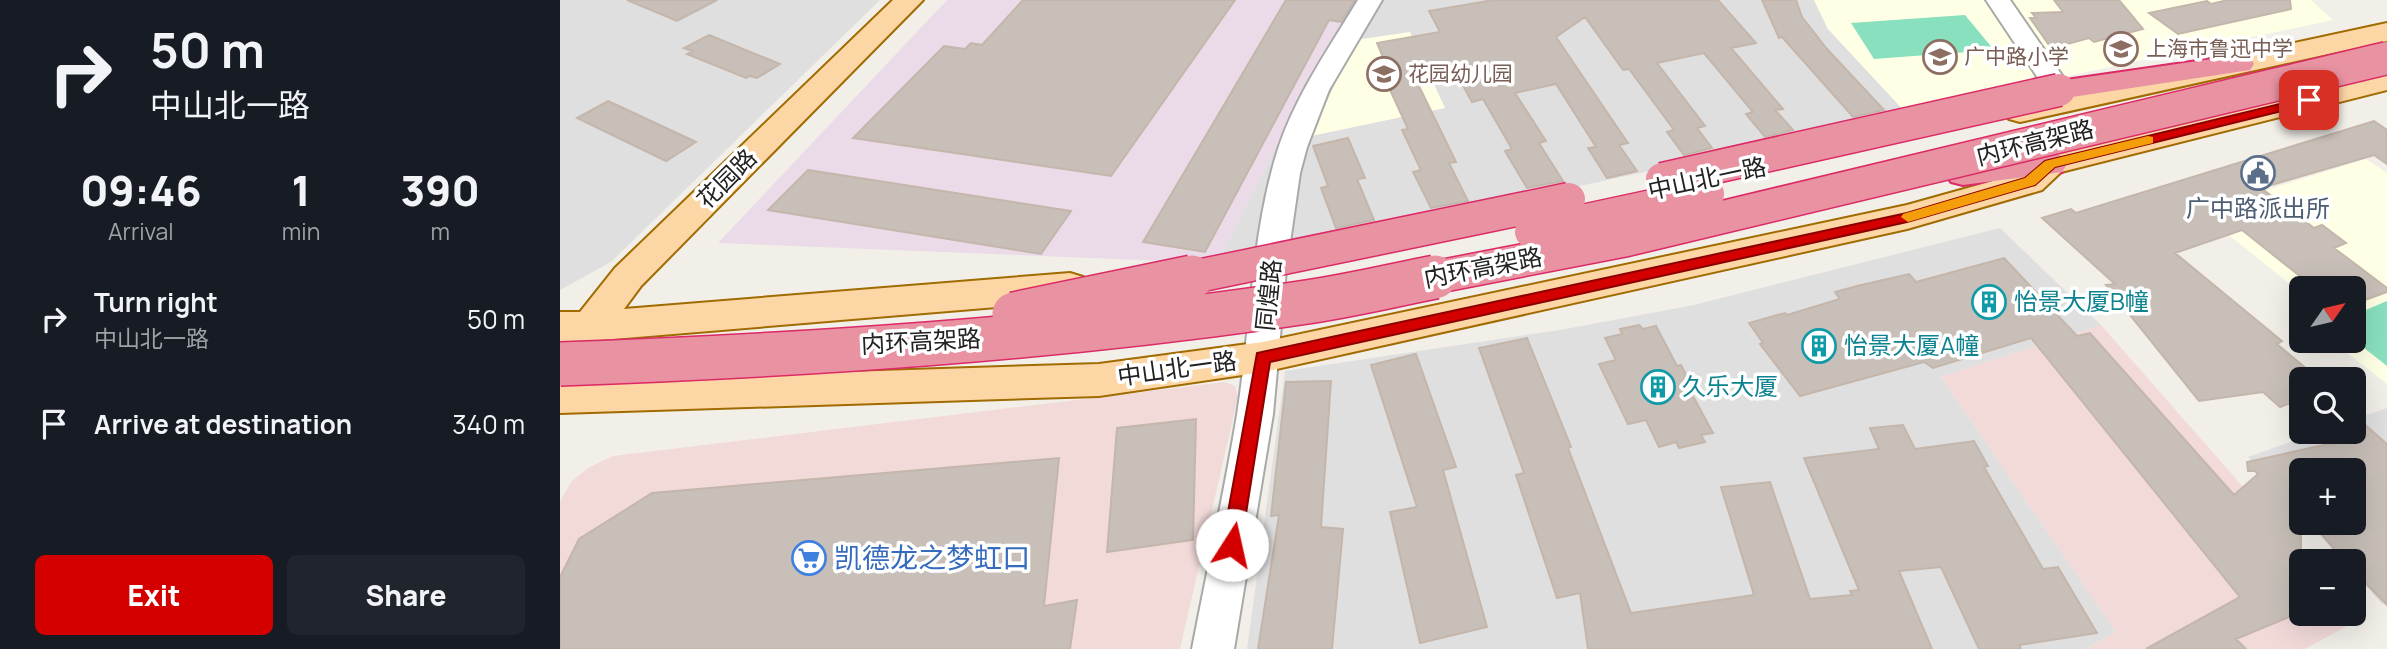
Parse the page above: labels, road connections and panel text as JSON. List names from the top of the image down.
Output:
{
  "streets": {
    "highway": ["内环高架路"],
    "main road": ["花园路", "中山北一路"],
    "street": ["同煌路"]
  },
  "crossings": [
    ["内环高架路", "花园路"],
    ["内环高架路", "中山北一路"],
    ["花园路", "中山北一路"],
    ["中山北一路", "同煌路"]
  ],
  "places": {
    "school or university": ["上海市鲁迅中学", "广中路小学", "花园幼儿园"],
    "public building": ["广中路派出所"],
    "building": ["怡景大厦B幢", "怡景大厦A幢", "久乐大厦"],
    "supermarket": ["凯德龙之梦虹口"]
  },
  "north": "top right",
  "page": {
    "turn": ["50 m", "中山北一路"],
    "eta": [
      "09:46",
      "Arrival",
      "1",
      "min",
      "390",
      "m"
    ],
    "list": [
      {
        "name": "Turn right",
        "note": "中山北一路",
        "value": "50 m"
      },
      {
        "name": "Arrive at destination",
        "value": "340 m"
      }
    ],
    "map_buttons": ["+", "−"],
    "buttons": ["Exit", "Share"]
  }
}
